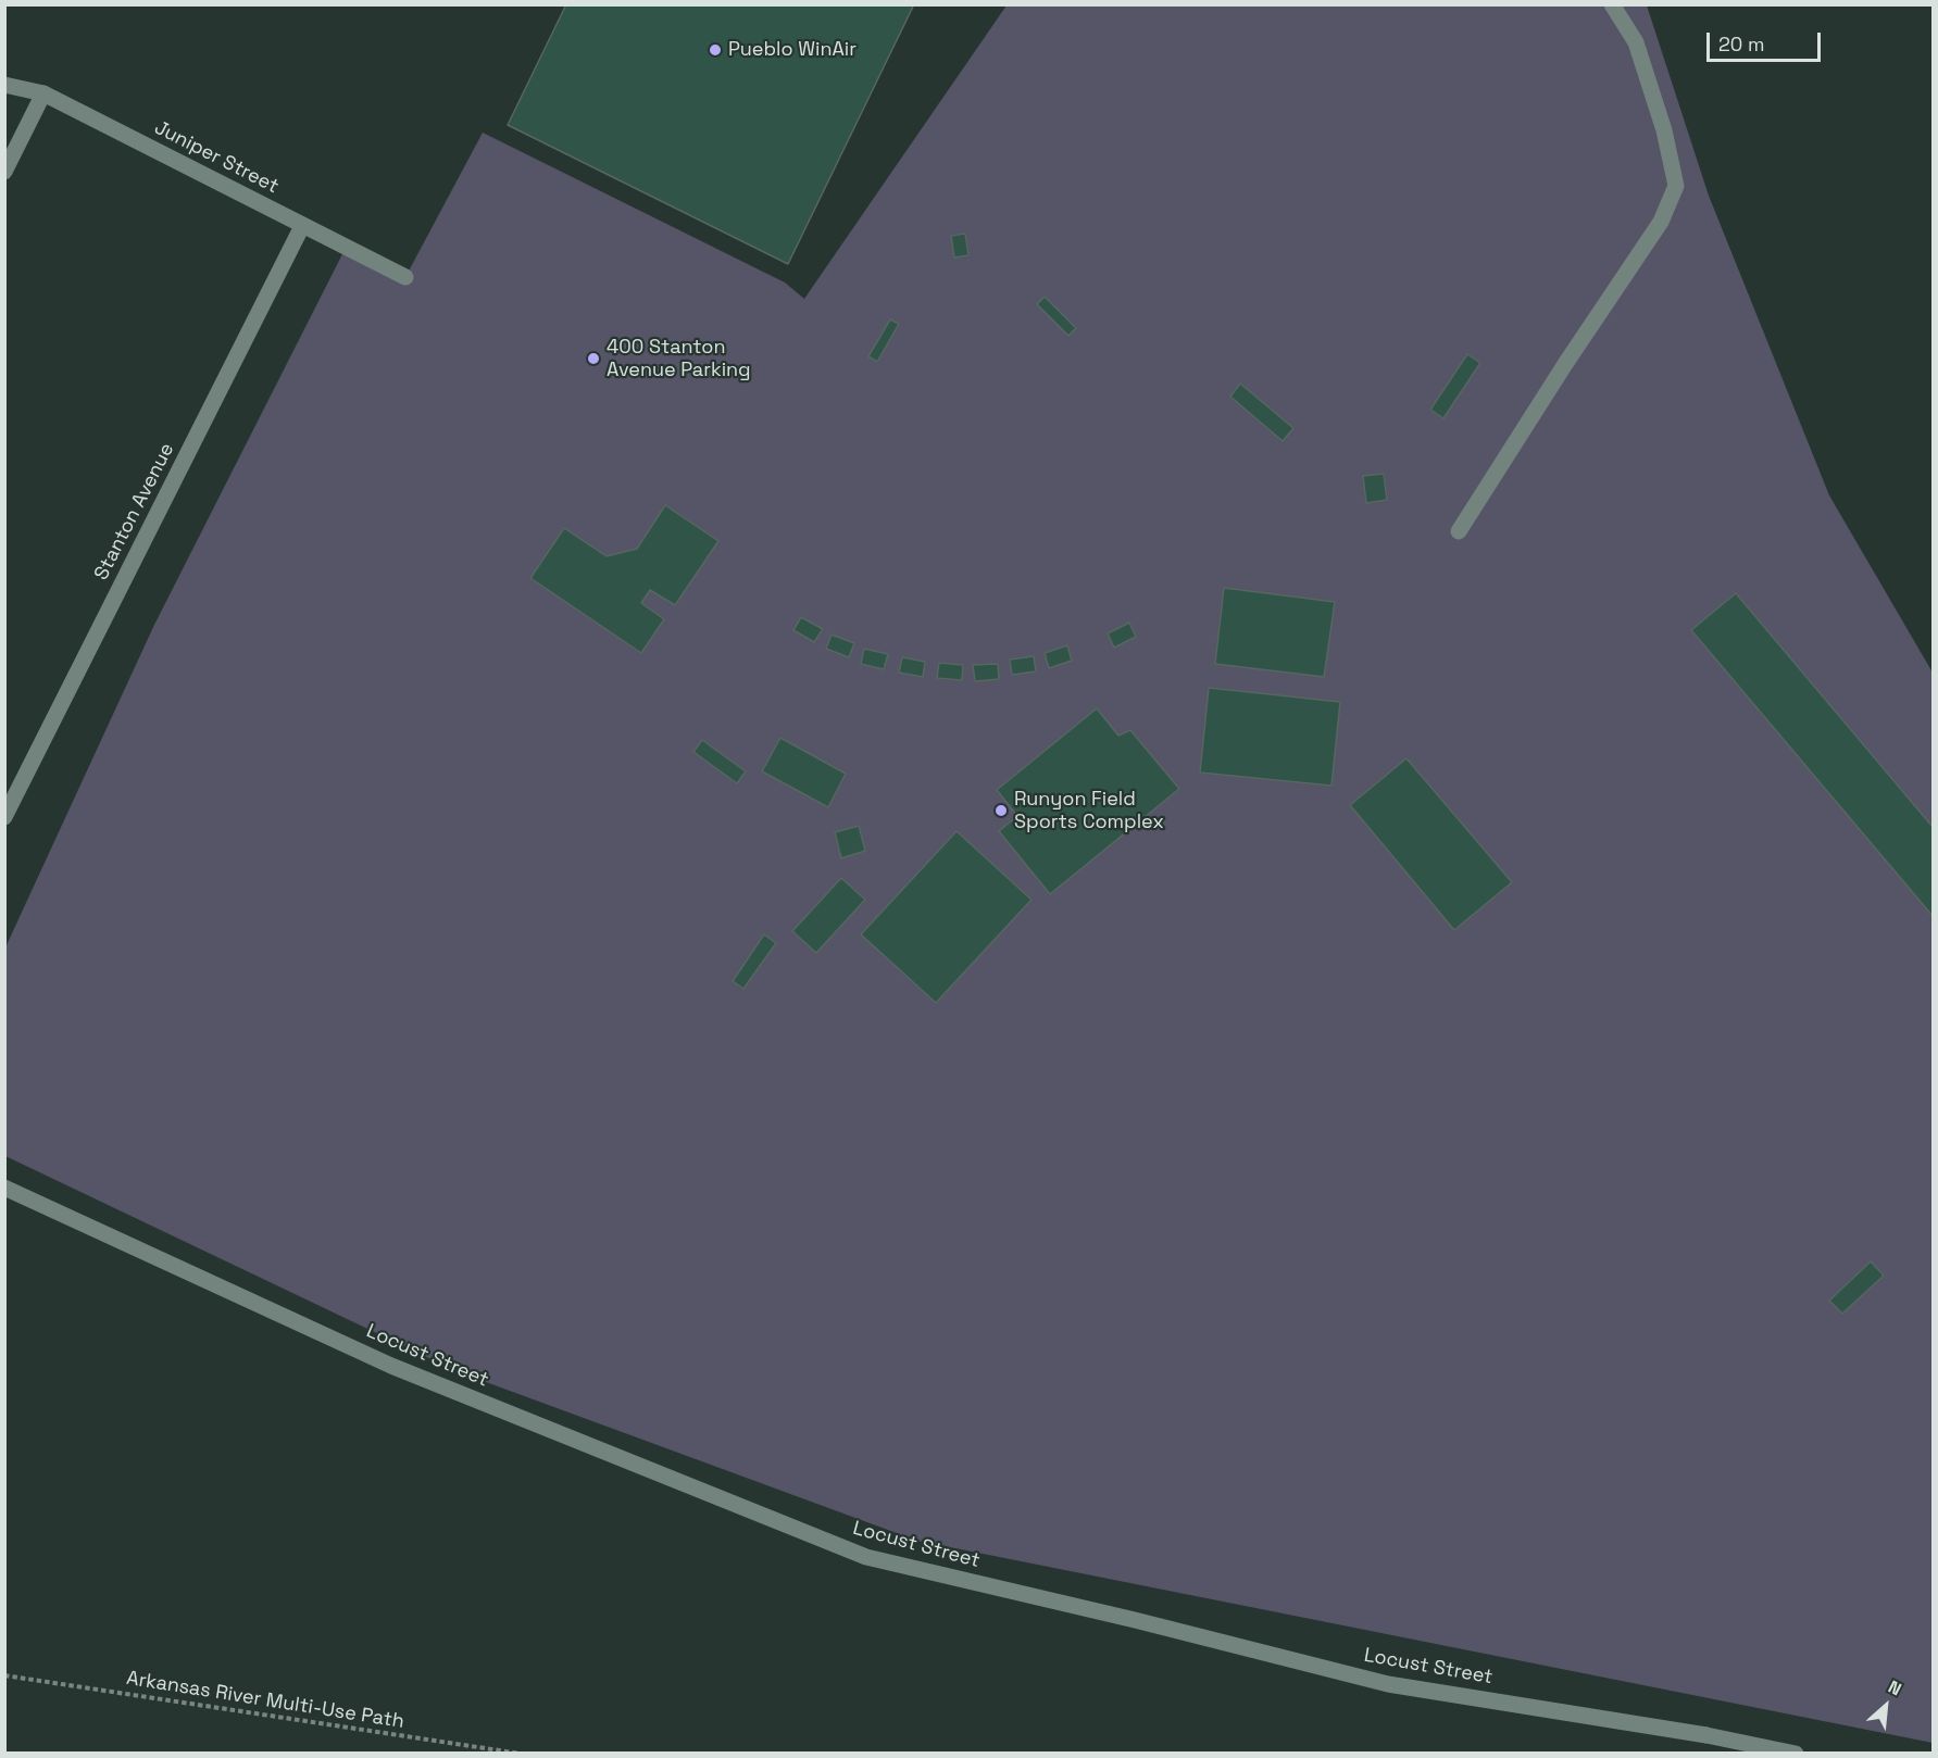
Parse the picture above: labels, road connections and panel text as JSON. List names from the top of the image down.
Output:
{
  "streets": {
    "street": ["Juniper Street", "Stanton Avenue", "Locust Street"],
    "path": ["Arkansas River Multi-Use Path"]
  },
  "crossings": [
    ["Juniper Street", "Stanton Avenue"]
  ],
  "places": ["Pueblo WinAir", "400 Stanton Avenue Parking", "Runyon Field Sports Complex"],
  "scale_bar": "20 m",
  "north": "top right"
}
